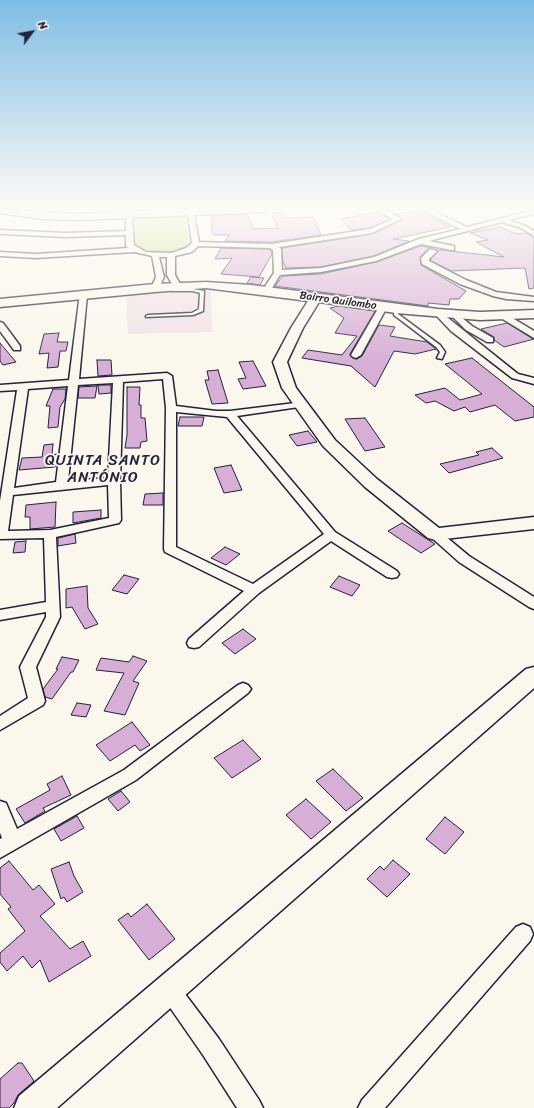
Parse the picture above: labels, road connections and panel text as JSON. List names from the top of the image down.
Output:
{
  "streets": {
    "street": ["Bairro Quilombo"]
  },
  "districts": ["QUINTA SANTO ANTÓNIO"],
  "north": "top right"
}
